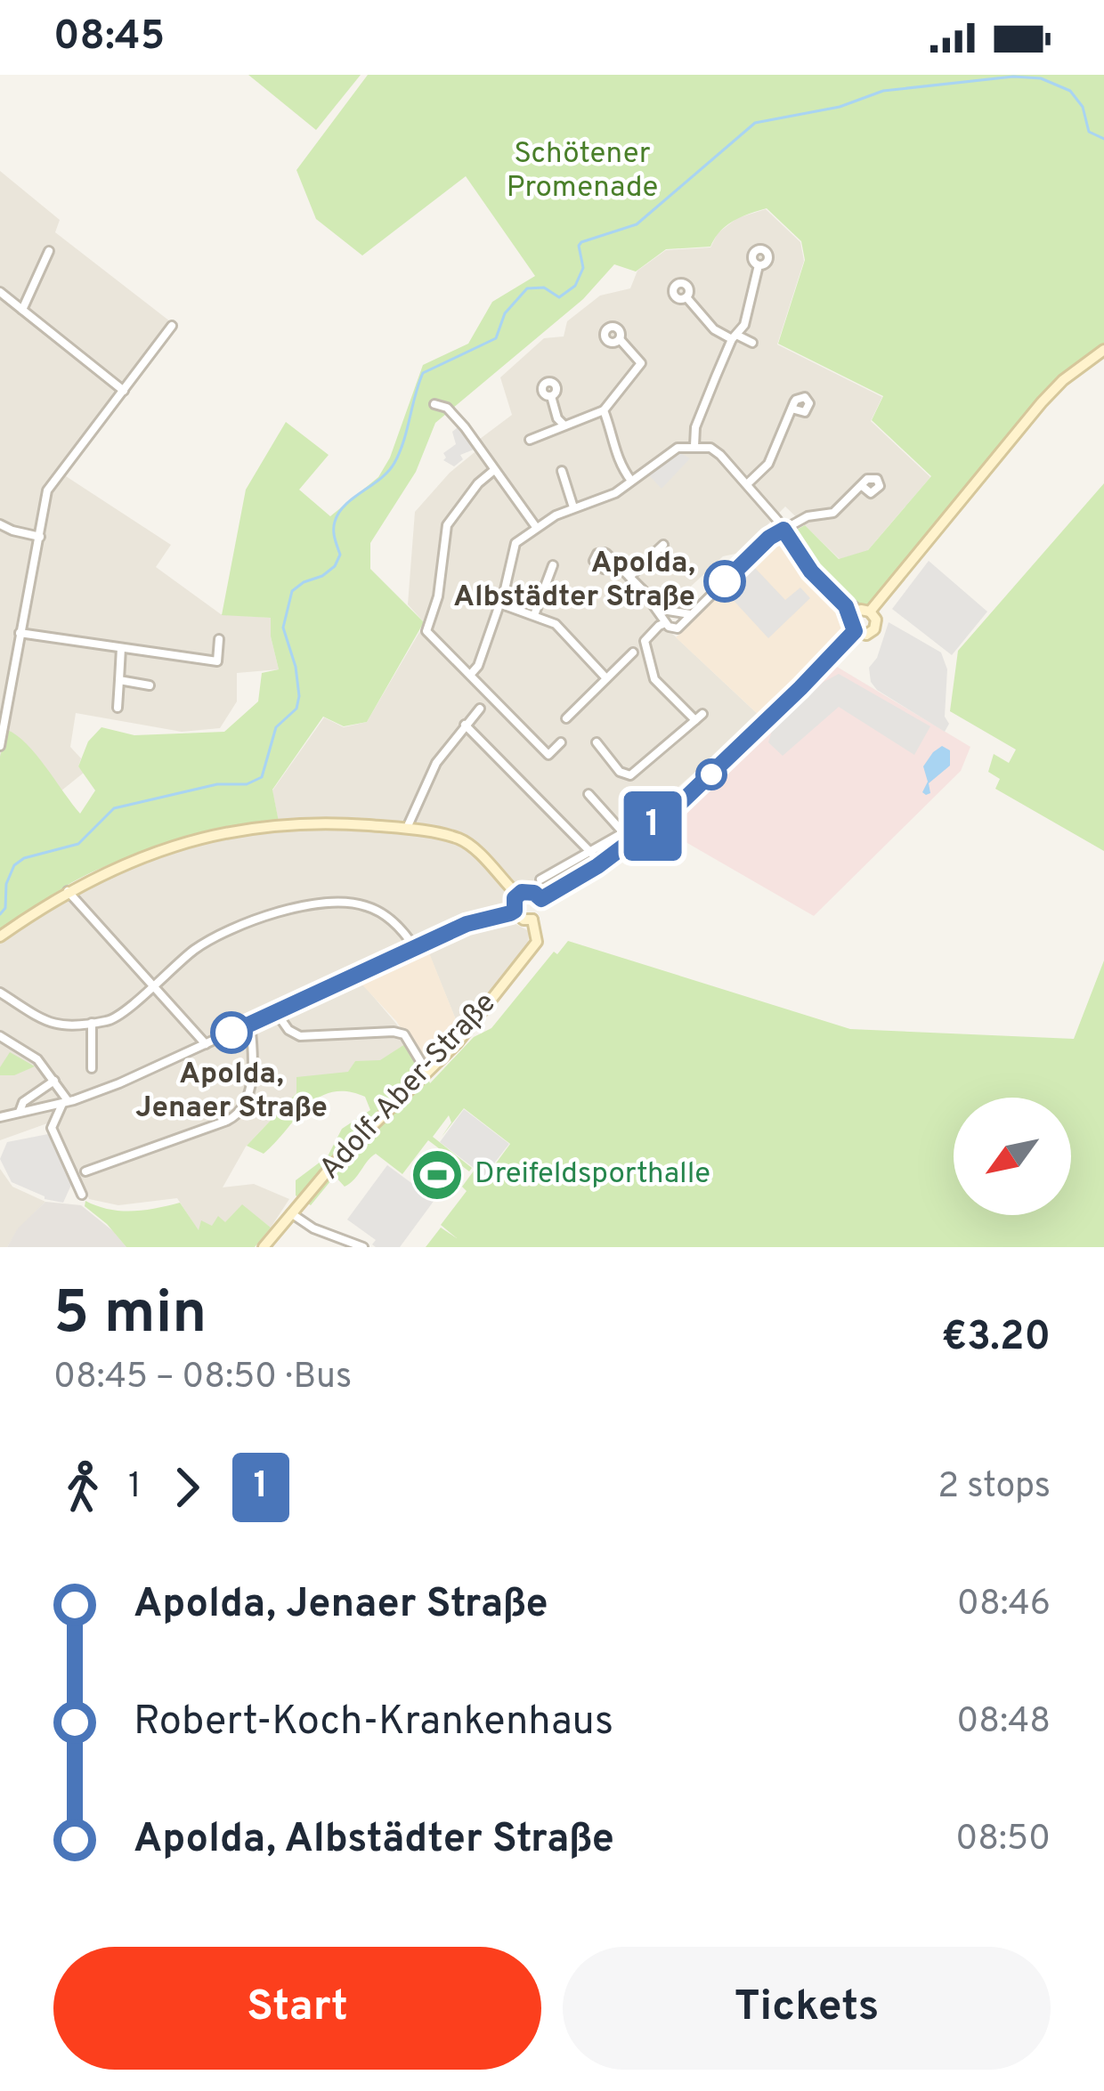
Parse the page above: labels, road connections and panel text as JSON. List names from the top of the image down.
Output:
{
  "streets": {
    "main road": ["Adolf-Aber-Straße"]
  },
  "parks": ["Schötener Promenade"],
  "places": {
    "other": ["Apolda, Albstädter Straße", "Apolda, Jenaer Straße"],
    "sports": ["Dreifeldsporthalle"]
  },
  "lines": ["bus line 1"],
  "north": "bottom left",
  "page": {
    "status": "08:45",
    "on_map": "1",
    "heading": ["5 min", "08:45 – 08:50 · Bus", "€3.20"],
    "legs": ["1", "1", "2 stops"],
    "list": [
      {
        "name": "Apolda, Jenaer Straße",
        "value": "08:46"
      },
      {
        "name": "Robert-Koch-Krankenhaus",
        "value": "08:48"
      },
      {
        "name": "Apolda, Albstädter Straße",
        "value": "08:50"
      }
    ],
    "buttons": ["Start", "Tickets"]
  }
}
